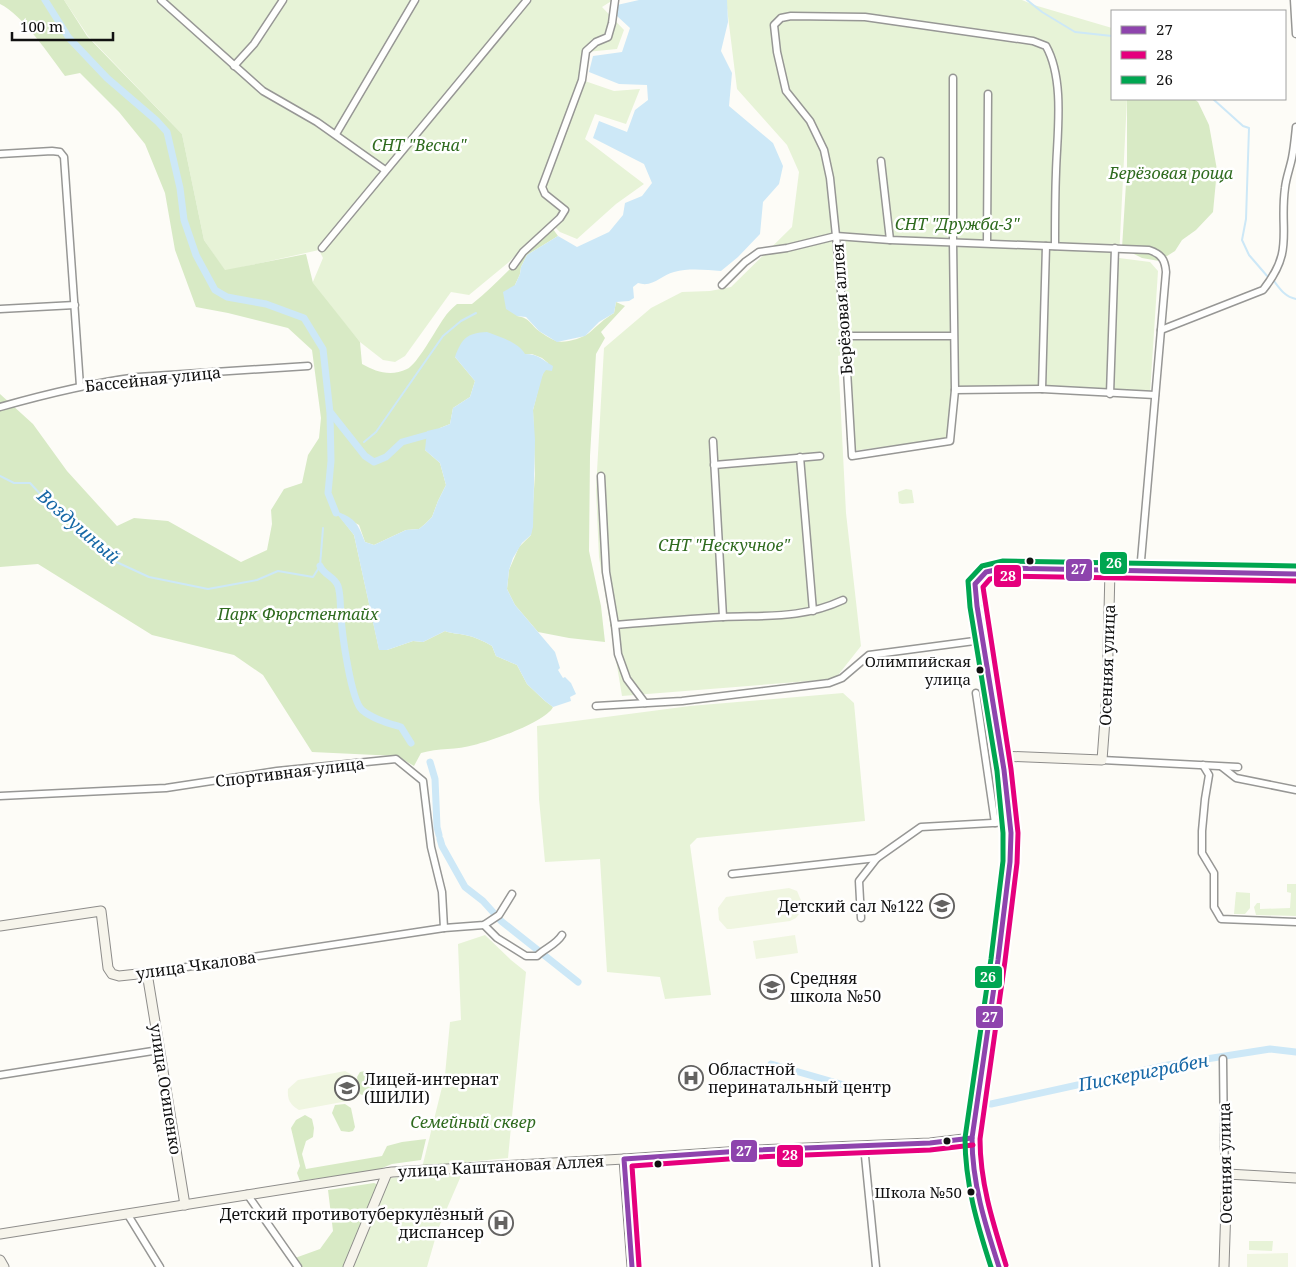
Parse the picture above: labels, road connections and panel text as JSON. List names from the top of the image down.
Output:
{
  "streets": {
    "street": [
      "Берёзовая аллея",
      "Бассейная улица",
      "Осенняя улица",
      "Спортивная улица",
      "улица Чкалова",
      "улица Осипенко",
      "улица Каштановая Аллея"
    ]
  },
  "crossings": [
    ["Спортивная улица", "улица Чкалова"],
    ["улица Чкалова", "улица Осипенко"],
    ["улица Осипенко", "улица Каштановая Аллея"]
  ],
  "water": ["Воздушный", "Пискериграбен"],
  "parks": [
    "СНТ \"Весна\"",
    "Берёзовая роща",
    "СНТ \"Дружба-3\"",
    "СНТ \"Нескучное\"",
    "Парк Фюрстентайх",
    "Семейный сквер"
  ],
  "places": {
    "other": ["Олимпийская улица", "Школа №50"],
    "school or university": ["Детский сал №122", "Средняя школа №50", "Лицей-интернат (ШИЛИ)"],
    "hospital": ["Областной перинатальный центр", "Детский противотуберкулёзный диспансер"]
  },
  "lines": ["transit line 26", "transit line 27", "transit line 28"],
  "legend": ["27", "28", "26"],
  "scale_bar": "100 m"
}
